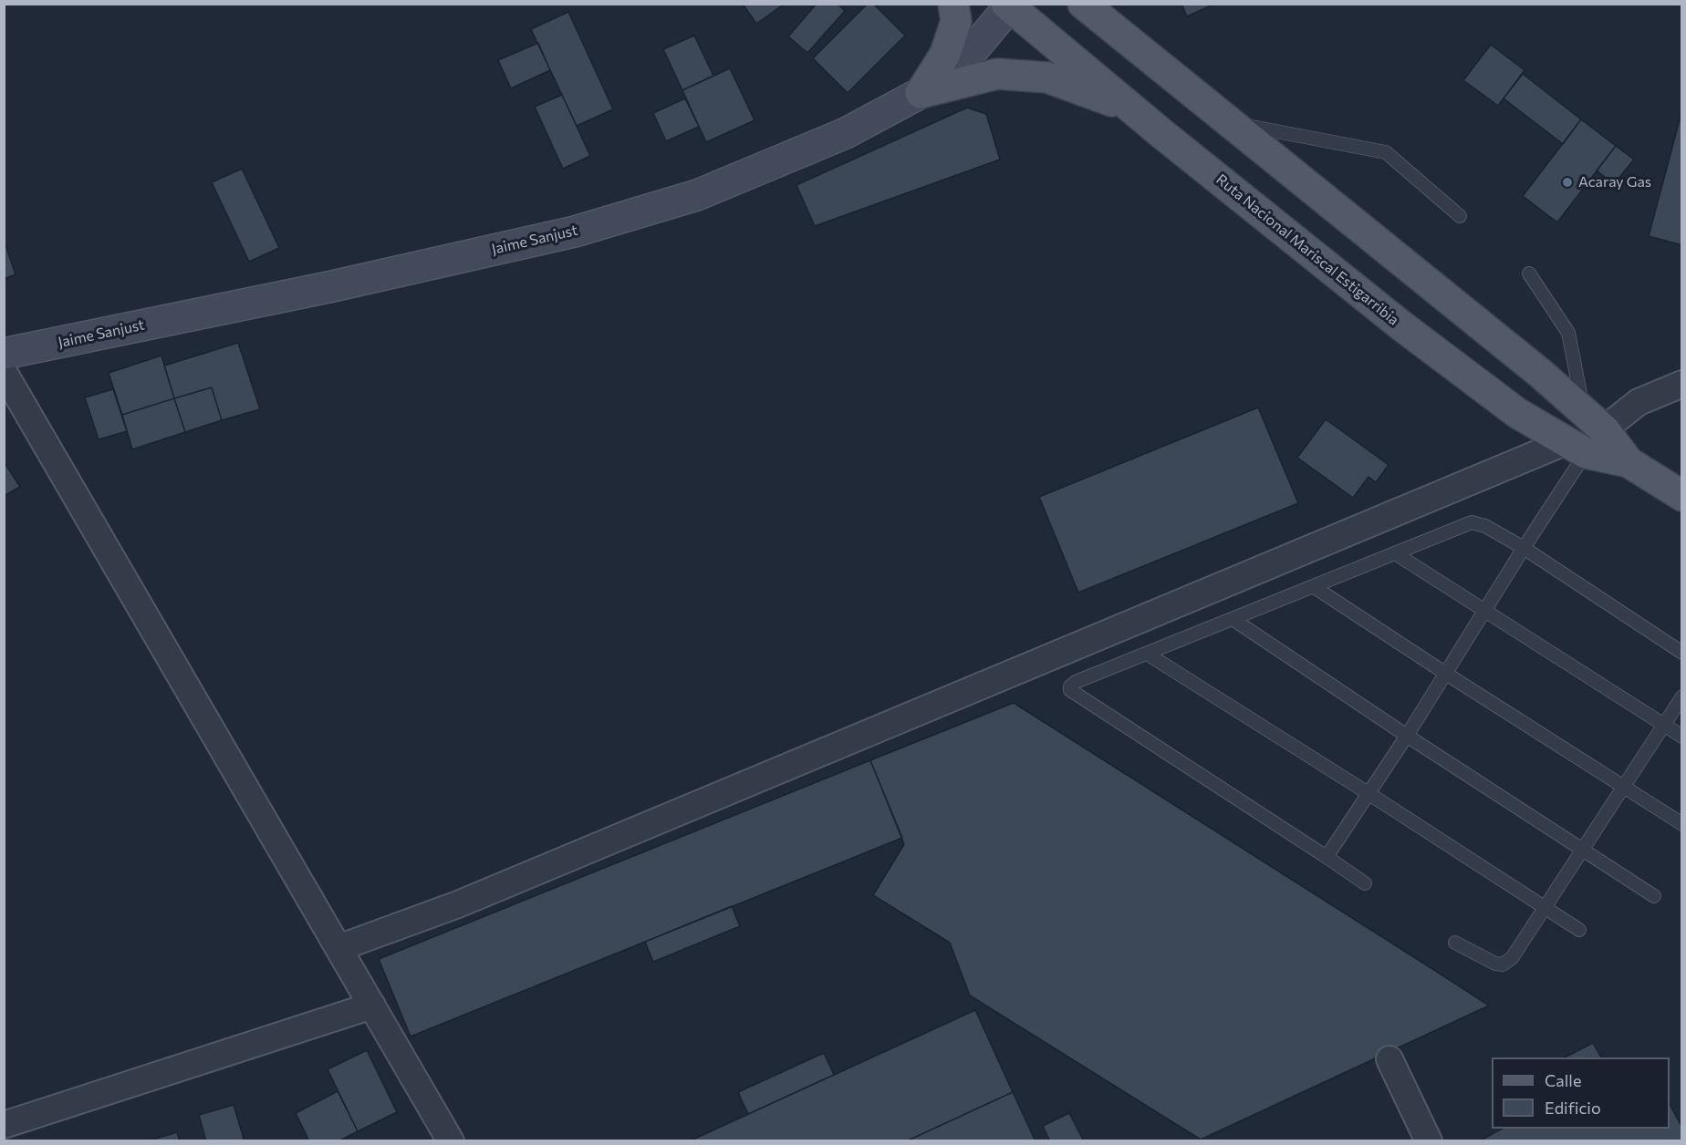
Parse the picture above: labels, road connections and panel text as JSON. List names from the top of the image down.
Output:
{
  "streets": {
    "main road": ["Jaime Sanjust", "Ruta Nacional Mariscal Estigarribia"]
  },
  "crossings": [
    ["Jaime Sanjust", "Ruta Nacional Mariscal Estigarribia"]
  ],
  "places": ["Acaray Gas"],
  "legend": ["Calle", "Edificio"]
}
